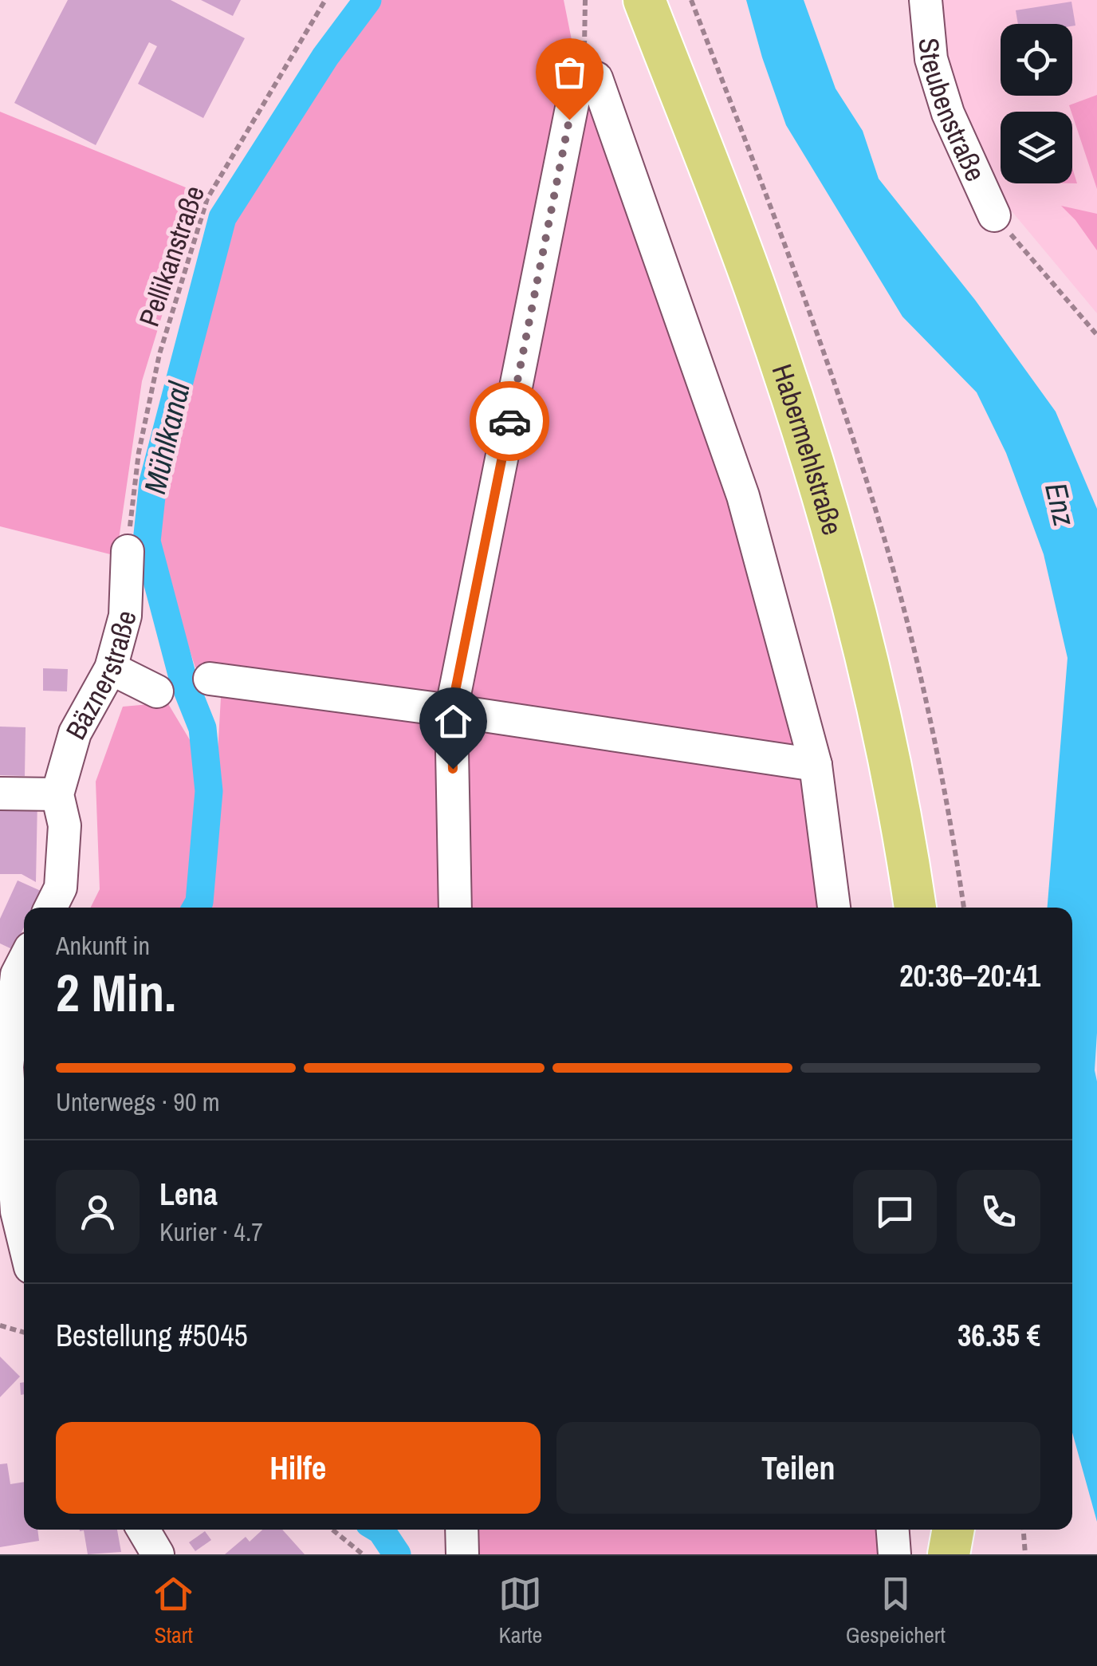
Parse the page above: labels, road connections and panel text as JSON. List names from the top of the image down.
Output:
{
  "streets": {
    "main road": ["Habermehlstraße"],
    "street": ["Steubenstraße", "Bäznerstraße"],
    "path": ["Pellikanstraße"]
  },
  "crossings": [
    ["Pellikanstraße", "Bäznerstraße"]
  ],
  "water": ["Mühlkanal", "Enz"],
  "page": {
    "heading": ["2 Min.", "Ankunft in", "20:36–20:41"],
    "panel": [
      "Lena",
      "Kurier · 4.7",
      "Bestellung #5045",
      "36.35 €"
    ],
    "bar": "Unterwegs · 90 m",
    "buttons": ["Hilfe", "Teilen"],
    "tabs": ["Start", "Karte", "Gespeichert"]
  }
}
